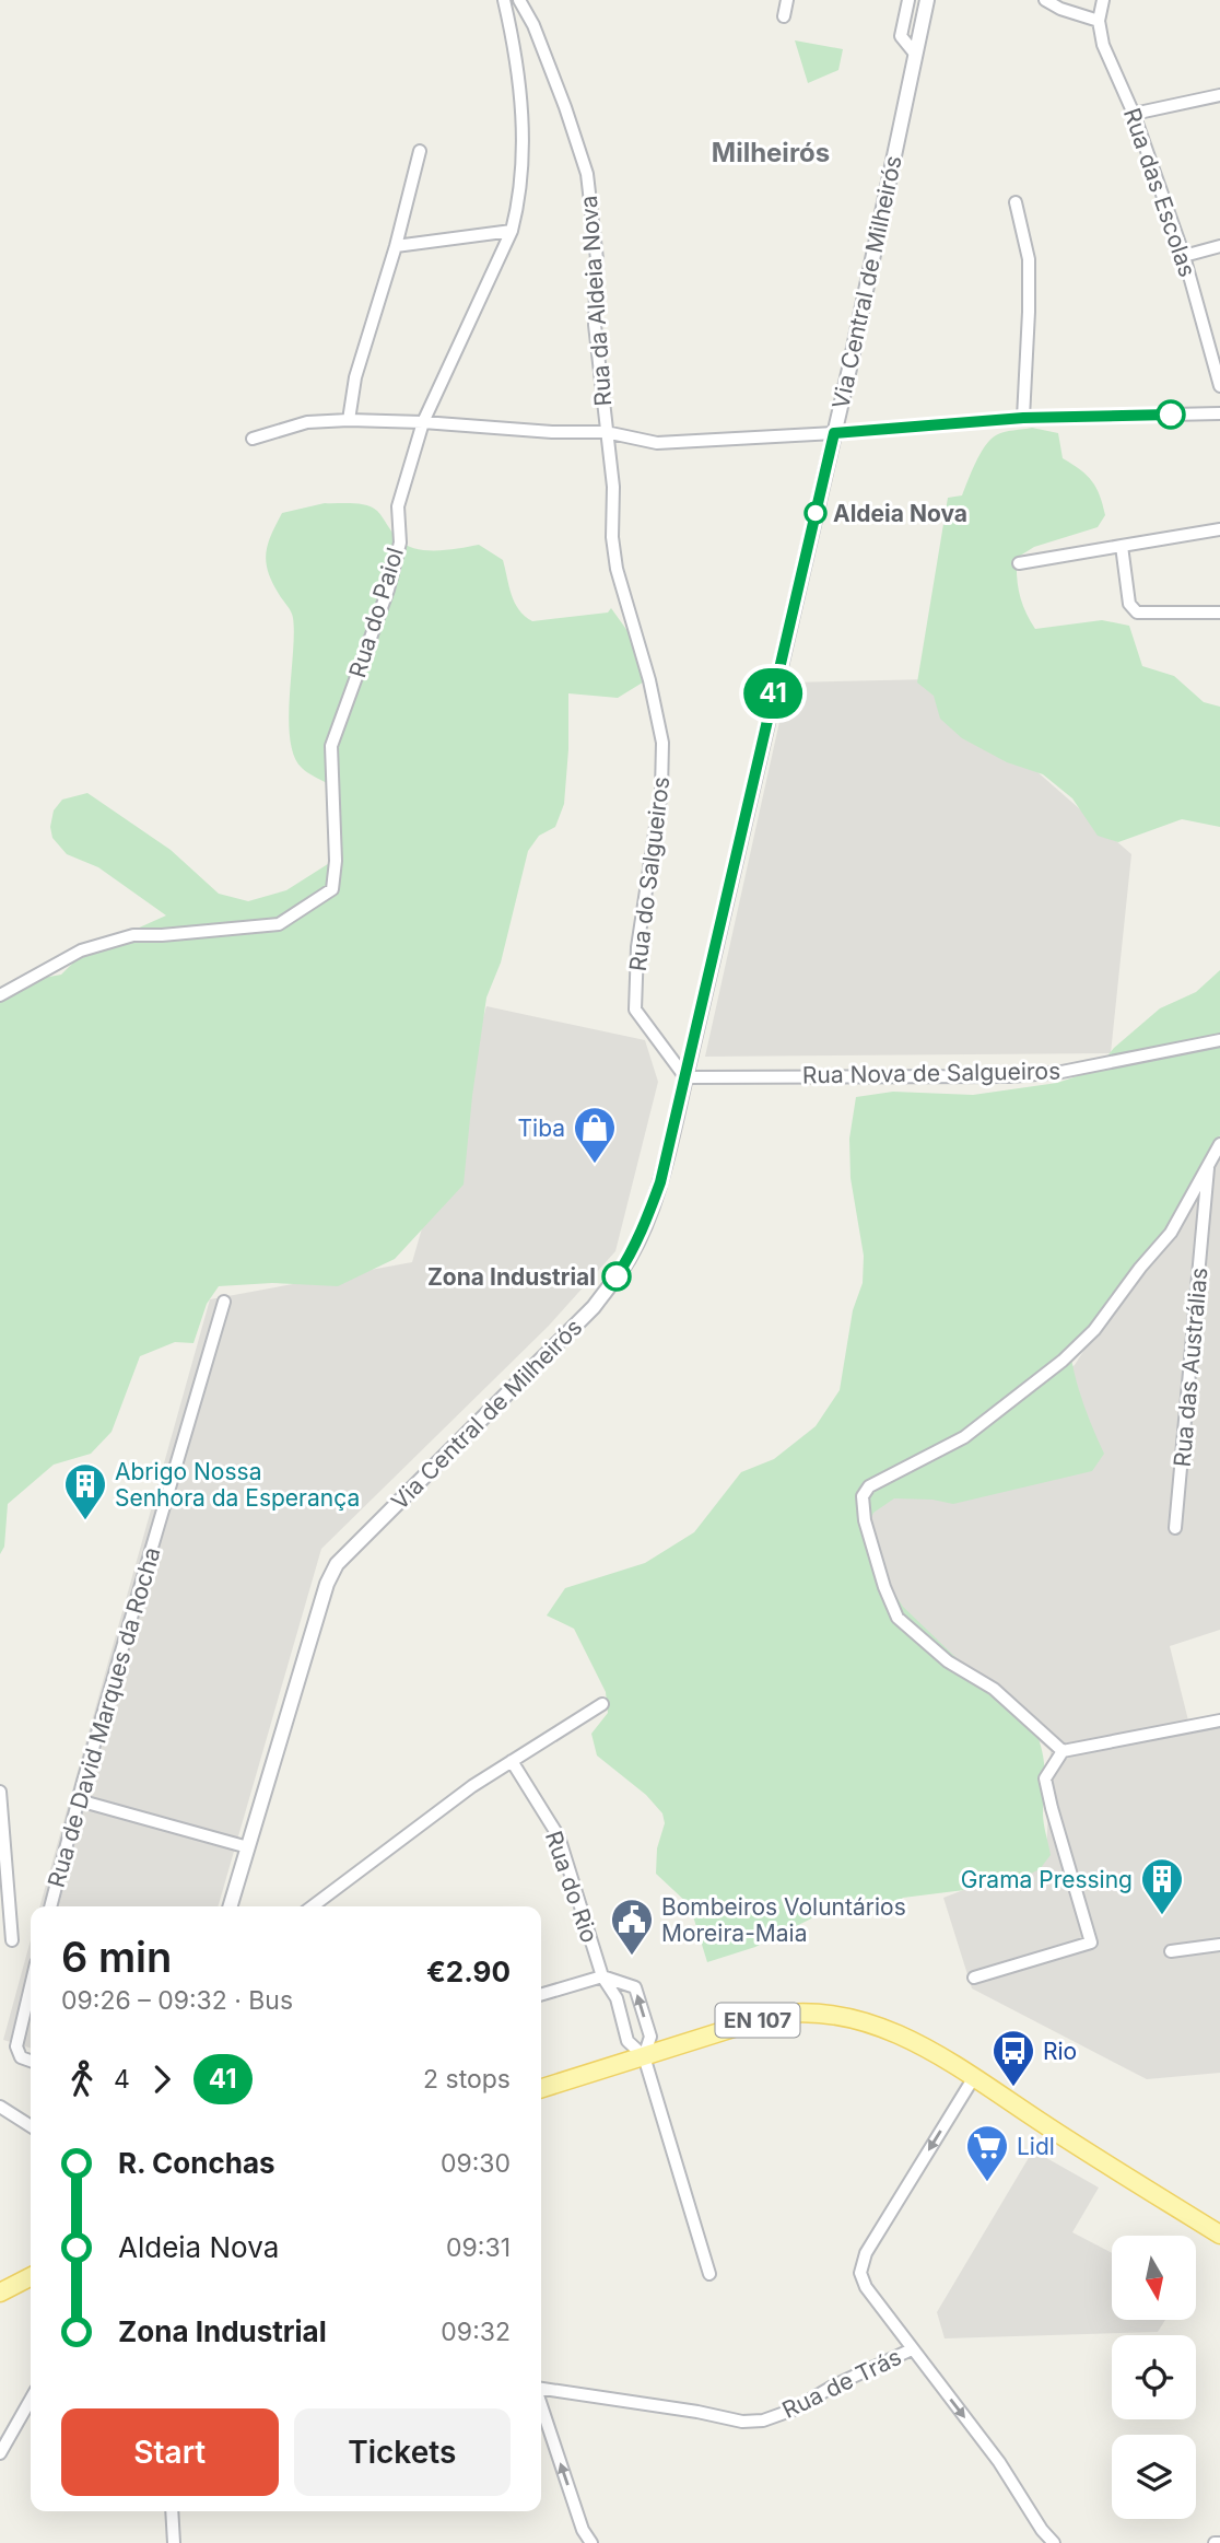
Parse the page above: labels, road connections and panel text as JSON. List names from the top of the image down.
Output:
{
  "streets": {
    "main road": ["EN 107"],
    "street": [
      "Rua das Escolas",
      "Via Central de Milheirós",
      "Rua da Aldeia Nova",
      "Rua do Paiol",
      "Rua do Salgueiros",
      "Rua Nova de Salgueiros",
      "Rua das Austrálias",
      "Rua de David Marques da Rocha",
      "Rua do Rio",
      "Rua de Trás"
    ]
  },
  "crossings": [
    ["Via Central de Milheirós", "Rua do Salgueiros"],
    ["Via Central de Milheirós", "Rua Nova de Salgueiros"],
    ["Rua da Aldeia Nova", "Rua do Salgueiros"],
    ["Rua do Salgueiros", "Rua Nova de Salgueiros"],
    ["Rua do Rio", "EN 107"]
  ],
  "one_way": ["Rua de Trás"],
  "districts": ["Milheirós"],
  "places": {
    "other": ["Aldeia Nova", "Zona Industrial"],
    "shop": ["Tiba"],
    "building": ["Abrigo Nossa Senhora da Esperança", "Grama Pressing"],
    "public building": ["Bombeiros Voluntários Moreira-Maia"],
    "bus stop": ["Rio"],
    "supermarket": ["Lidl"]
  },
  "lines": ["bus line 41"],
  "north": "bottom",
  "page": {
    "on_map": "41",
    "heading": ["6 min", "09:26 – 09:32 · Bus", "€2.90"],
    "legs": ["4", "41", "2 stops"],
    "list": [
      {
        "name": "R. Conchas",
        "value": "09:30"
      },
      {
        "name": "Aldeia Nova",
        "value": "09:31"
      },
      {
        "name": "Zona Industrial",
        "value": "09:32"
      }
    ],
    "buttons": ["Start", "Tickets"]
  }
}
